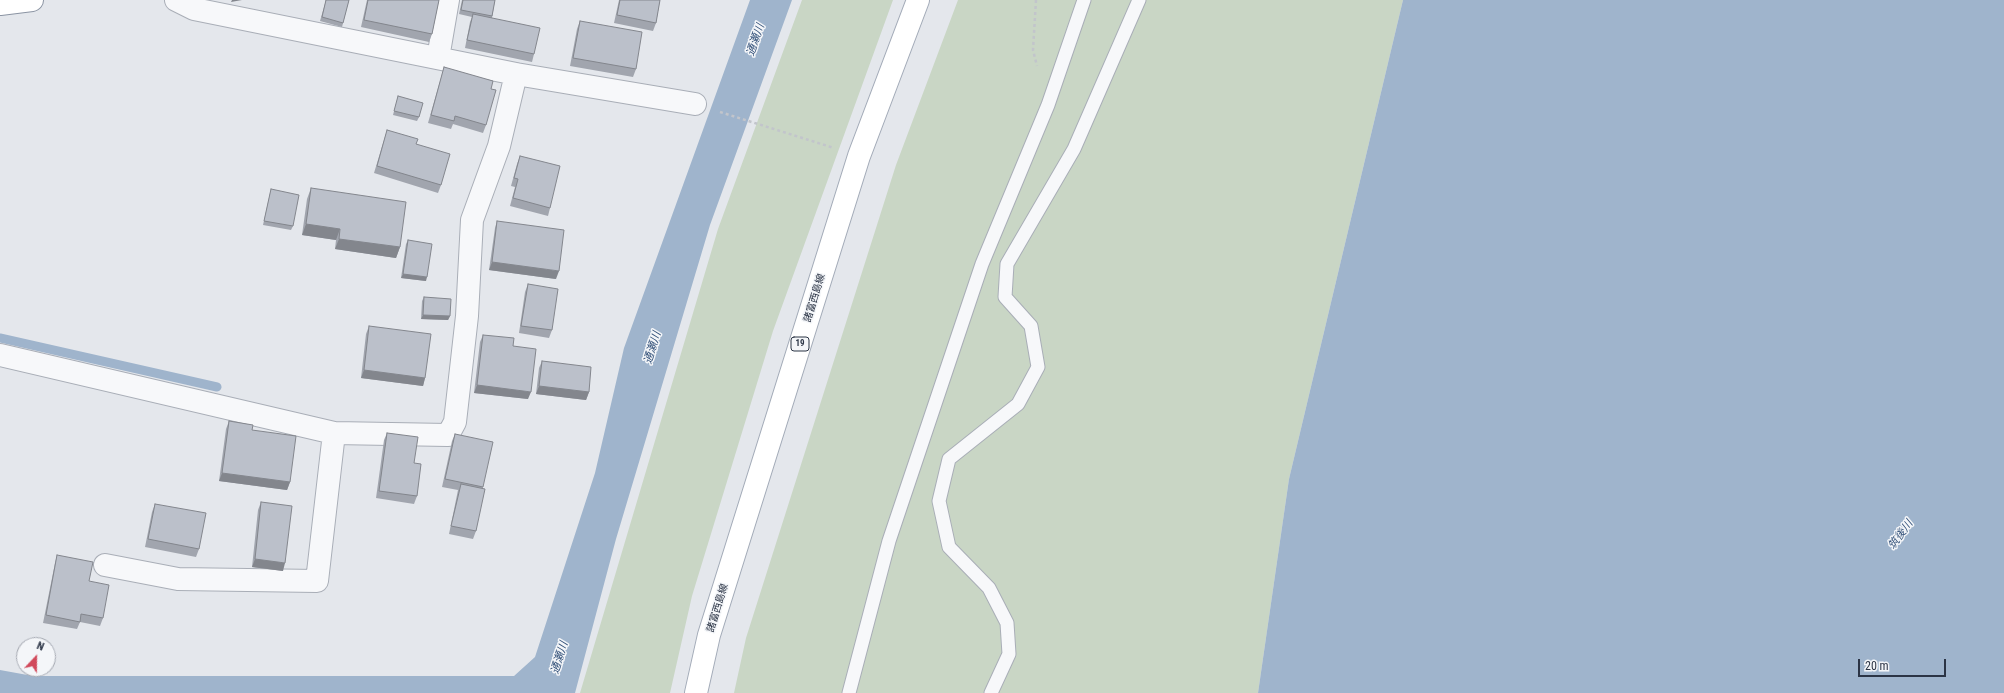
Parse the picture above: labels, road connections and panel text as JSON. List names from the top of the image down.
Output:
{
  "streets": {
    "main road": ["諸富西島線", "19"]
  },
  "water": ["通瀬川", "筑後川"],
  "scale_bar": "20 m",
  "north": "top"
}
